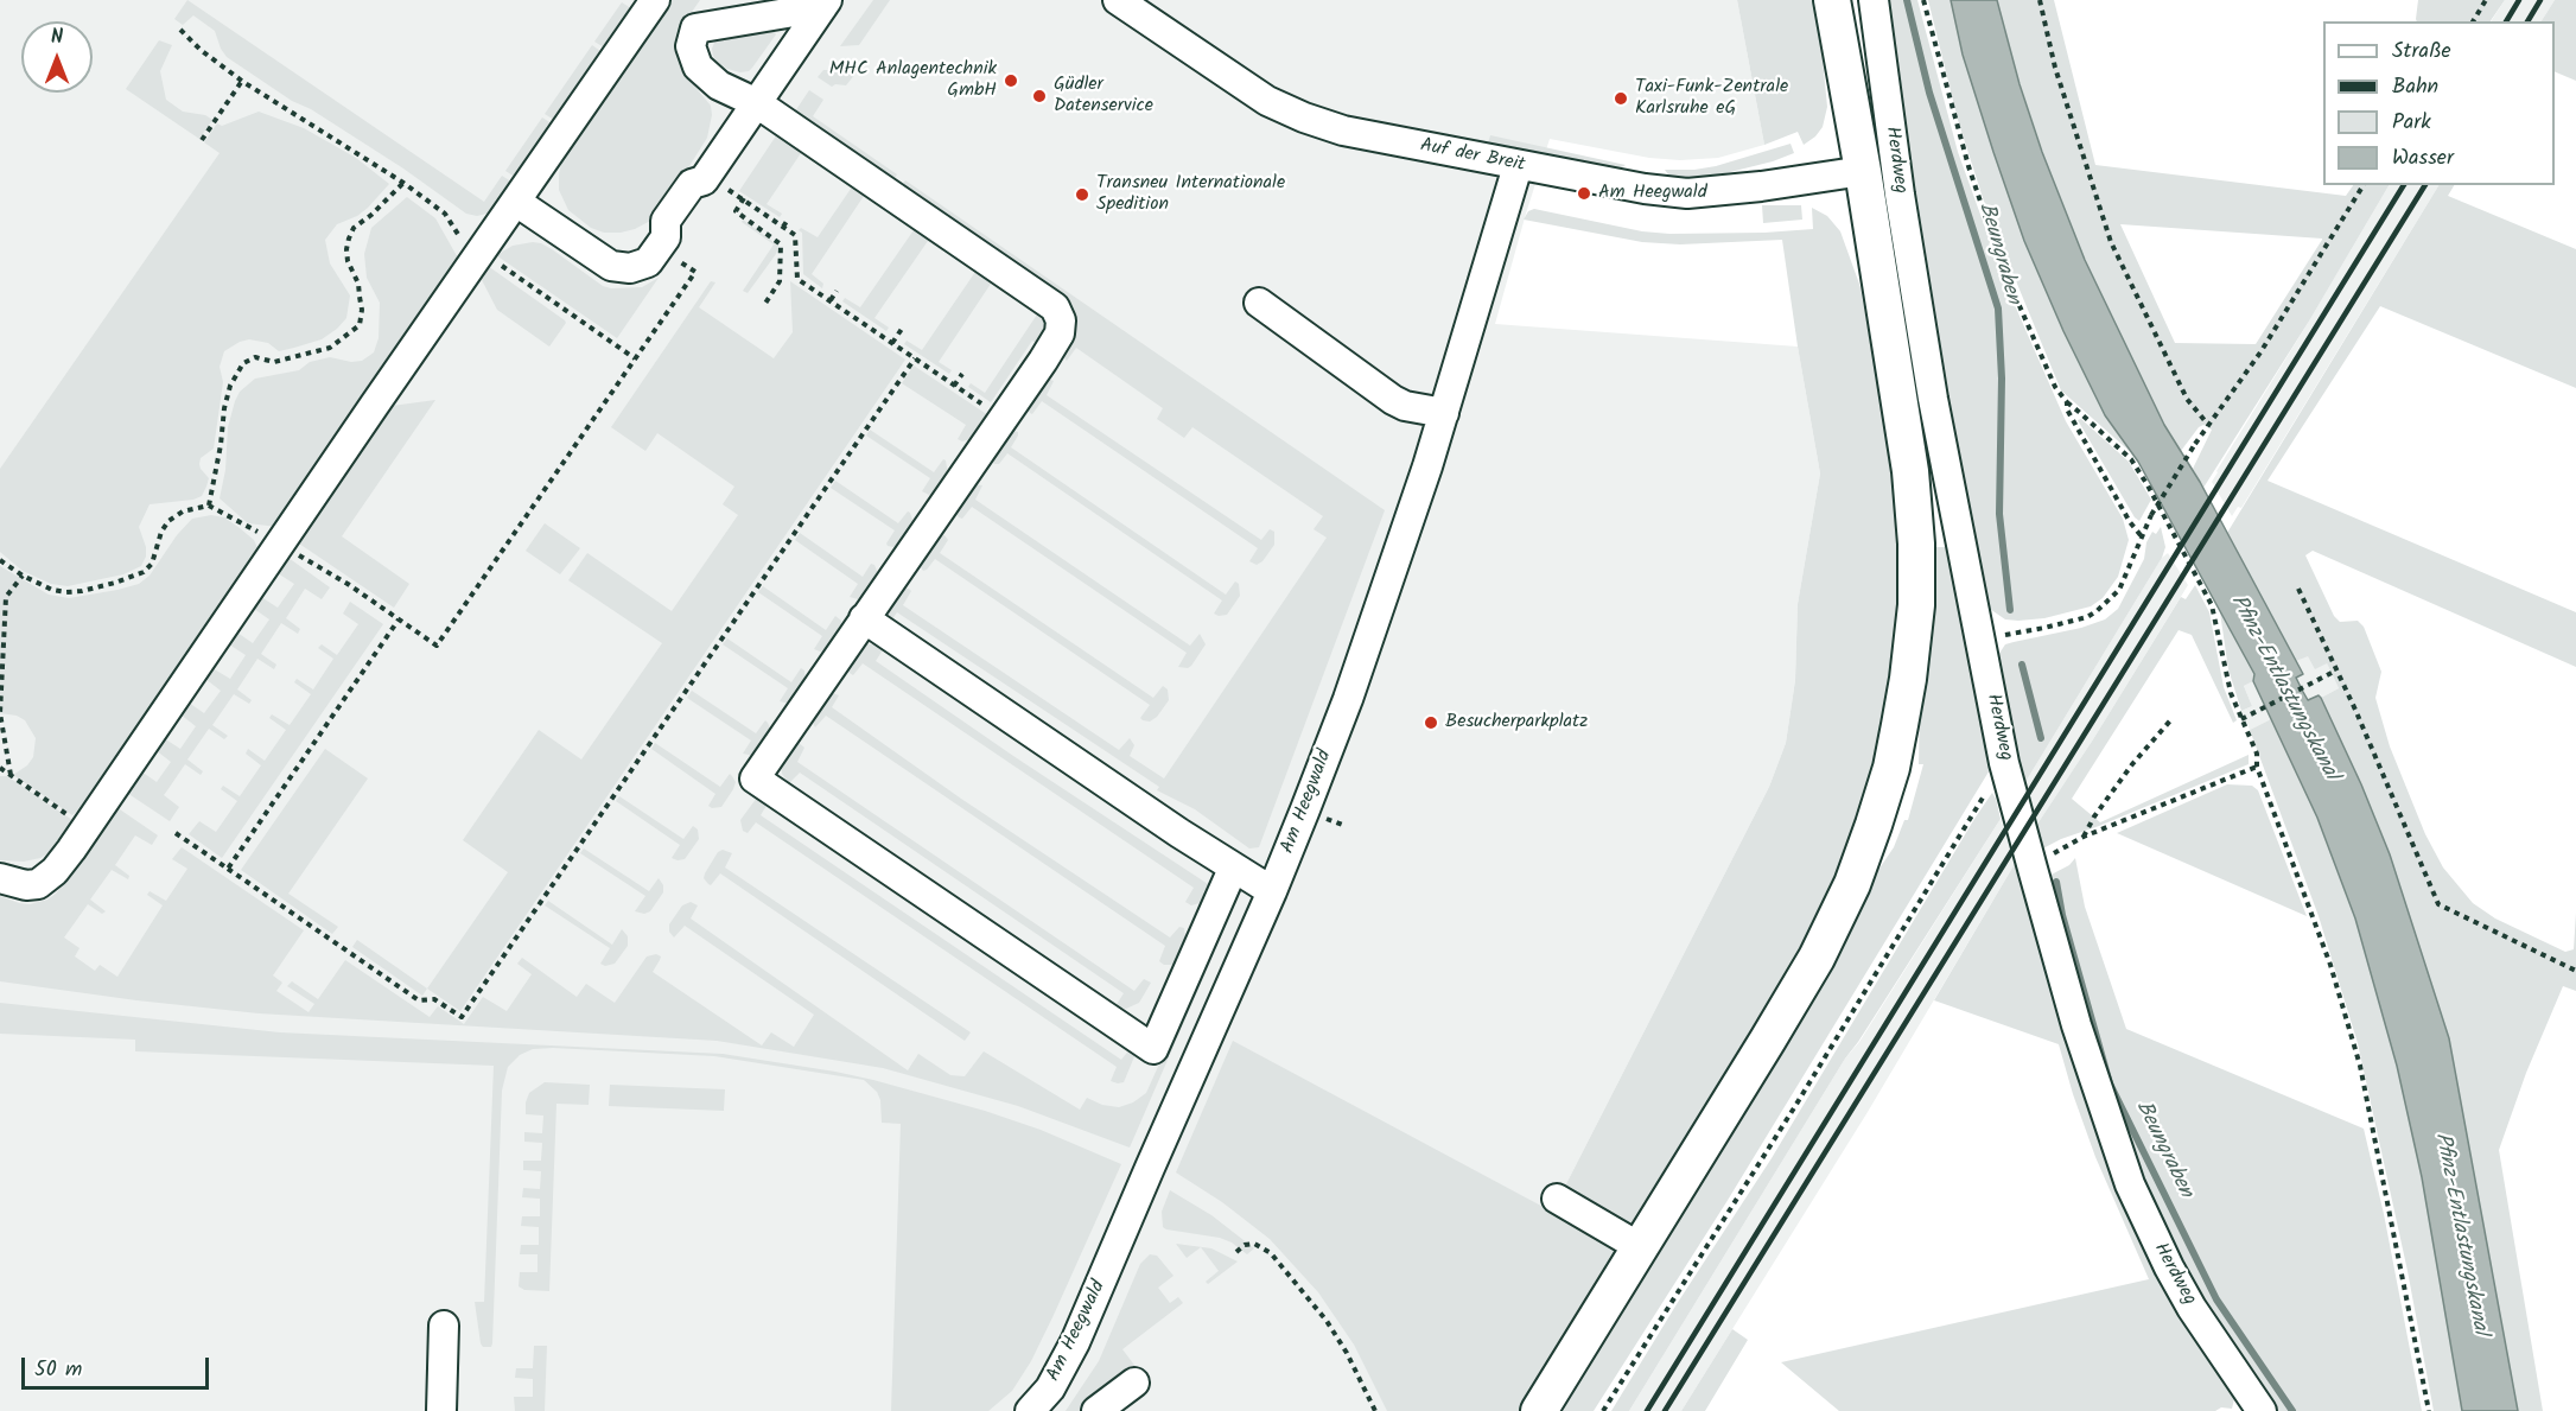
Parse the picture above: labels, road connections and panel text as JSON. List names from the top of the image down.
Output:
{
  "streets": {
    "street": ["Auf der Breit", "Herdweg", "Am Heegwald"]
  },
  "crossings": [
    ["Auf der Breit", "Am Heegwald"]
  ],
  "water": ["Beungraben", "Pfinz-Entlastungskanal"],
  "places": [
    "MHC Anlagentechnik GmbH",
    "Güdler Datenservice",
    "Taxi-Funk-Zentrale Karlsruhe eG",
    "Am Heegwald",
    "Transneu Internationale Spedition",
    "Besucherparkplatz"
  ],
  "legend": [
    "Straße",
    "Bahn",
    "Park",
    "Wasser"
  ],
  "scale_bar": "50 m",
  "north": "top"
}
